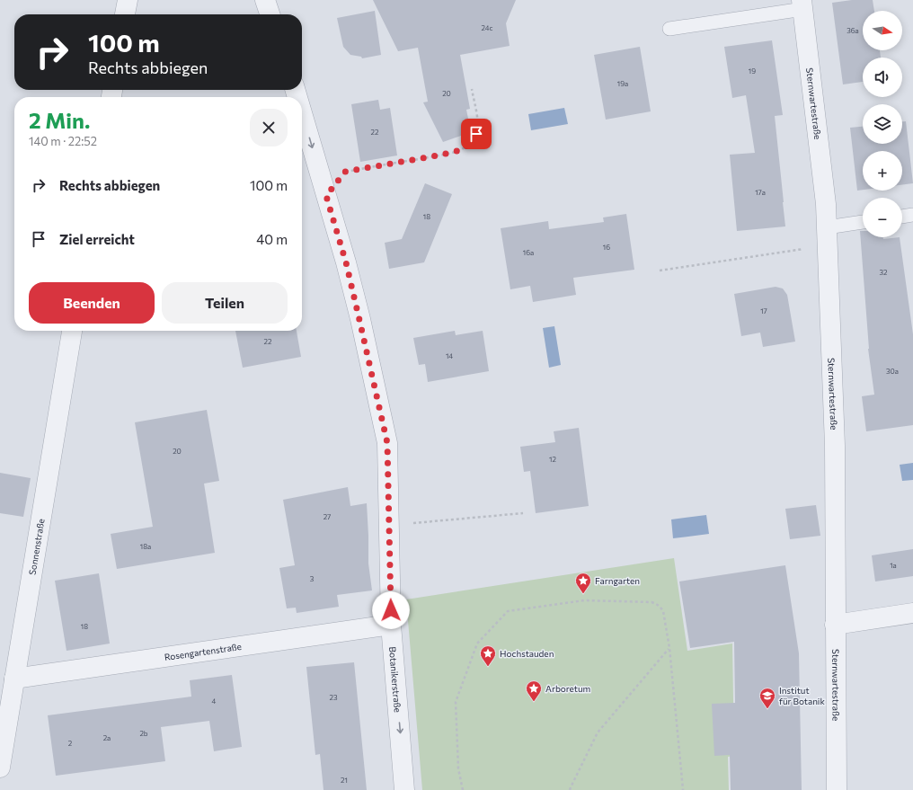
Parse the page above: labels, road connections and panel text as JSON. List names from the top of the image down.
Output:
{
  "streets": {
    "street": [
      "Sternwartestraße",
      "Sonnenstraße",
      "Rosengartenstraße",
      "Botanikerstraße"
    ]
  },
  "crossings": [
    ["Sonnenstraße", "Rosengartenstraße"],
    ["Rosengartenstraße", "Botanikerstraße"]
  ],
  "one_way": ["Botanikerstraße"],
  "places": {
    "place": ["Farngarten", "Hochstauden", "Arboretum"],
    "school or university": ["Institut für Botanik"]
  },
  "house_numbers": [
    "24c",
    "36a",
    "19",
    "19a",
    "20",
    "22",
    "17a",
    "18",
    "16",
    "16a",
    "32",
    "17",
    "22",
    "14",
    "30a",
    "20",
    "12",
    "27",
    "18a",
    "1a",
    "3",
    "18",
    "23",
    "4",
    "2b",
    "2a",
    "2",
    "21"
  ],
  "north": "right",
  "page": {
    "map_buttons": ["+", "−"],
    "turn": ["100 m", "Rechts abbiegen"],
    "heading": ["2 Min.", "140 m · 22:52"],
    "list": [
      {
        "name": "Rechts abbiegen",
        "value": "100 m"
      },
      {
        "name": "Ziel erreicht",
        "value": "40 m"
      }
    ],
    "buttons": ["Beenden", "Teilen"]
  }
}
